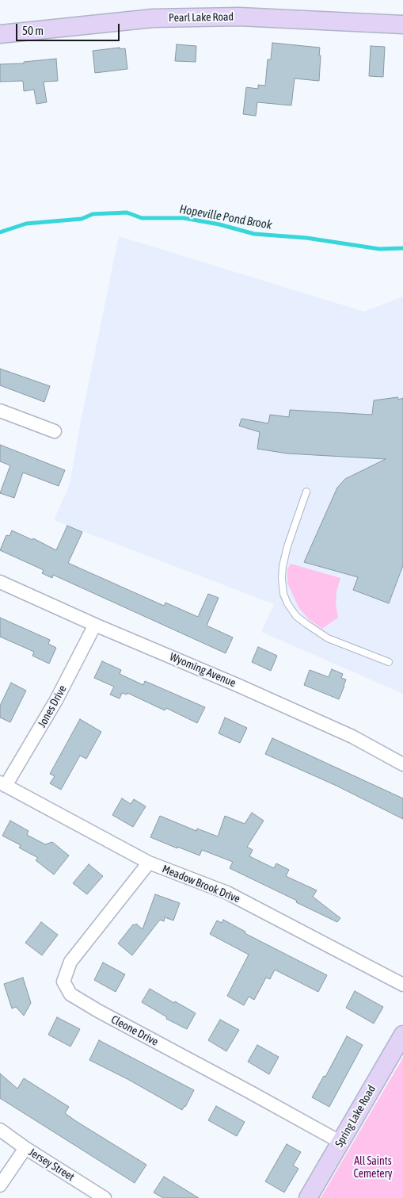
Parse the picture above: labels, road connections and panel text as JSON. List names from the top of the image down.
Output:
{
  "streets": {
    "main road": ["Pearl Lake Road", "Spring Lake Road"],
    "street": [
      "Wyoming Avenue",
      "Jones Drive",
      "Meadow Brook Drive",
      "Cleone Drive",
      "Jersey Street"
    ]
  },
  "crossings": [
    ["Wyoming Avenue", "Jones Drive"],
    ["Jones Drive", "Meadow Brook Drive"],
    ["Meadow Brook Drive", "Cleone Drive"],
    ["Cleone Drive", "Spring Lake Road"]
  ],
  "water": ["Hopeville Pond Brook"],
  "parks": ["All Saints Cemetery"],
  "scale_bar": "50 m"
}
